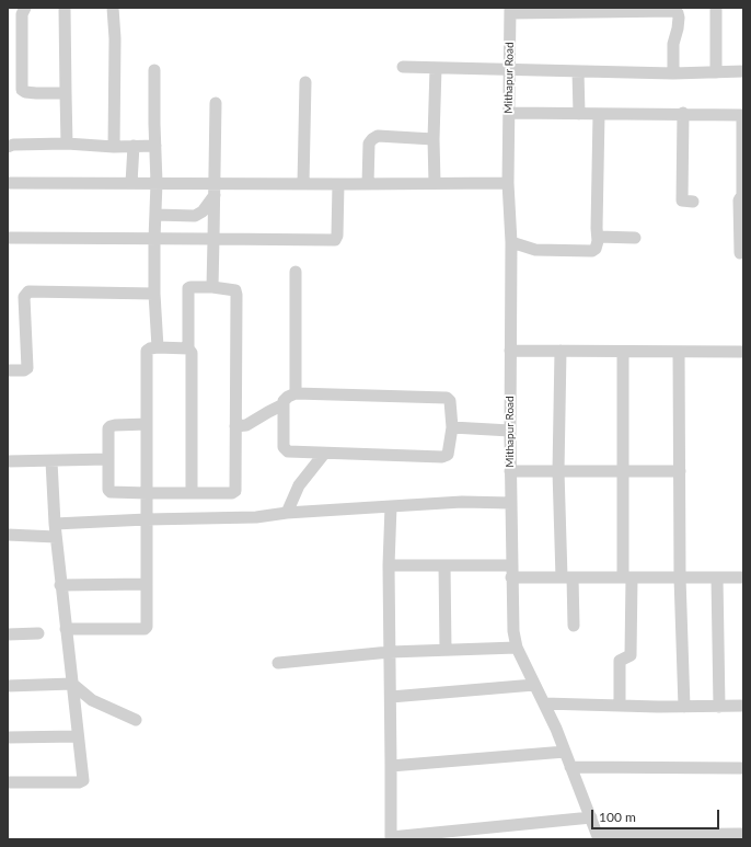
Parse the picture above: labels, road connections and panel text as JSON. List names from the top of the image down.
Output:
{
  "streets": {
    "street": ["Mithapur Road"]
  },
  "scale_bar": "100 m"
}
